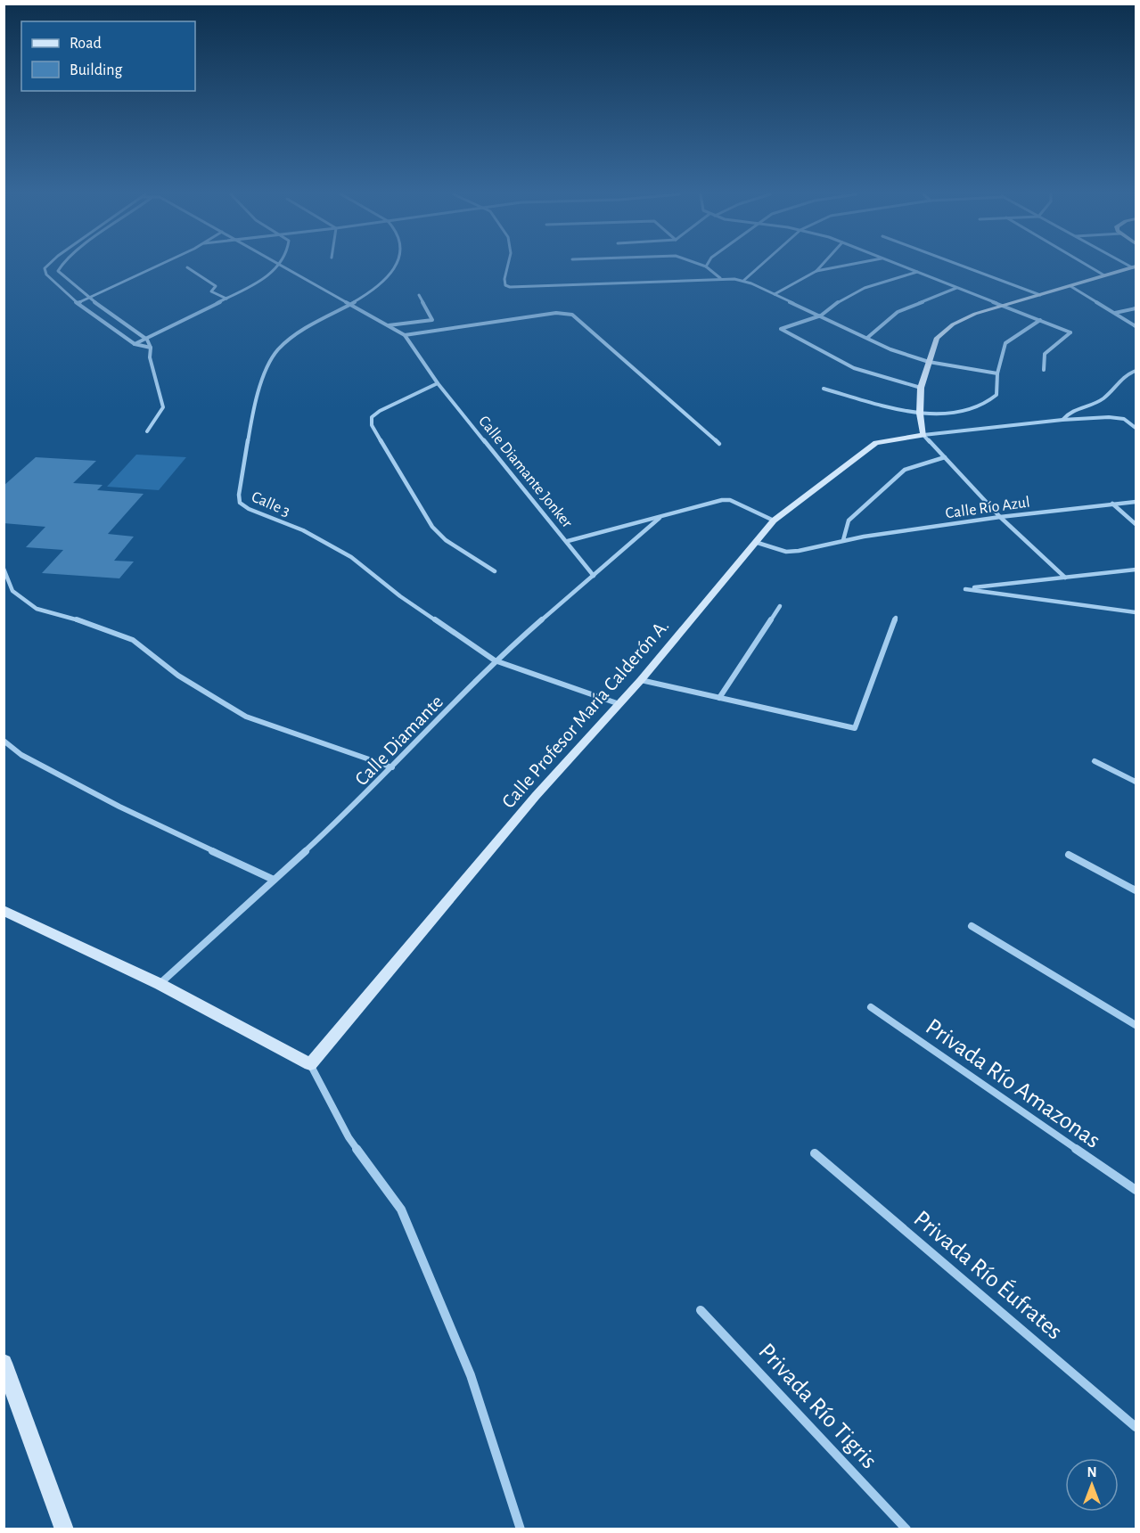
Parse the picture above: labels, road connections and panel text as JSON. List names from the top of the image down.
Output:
{
  "streets": {
    "street": [
      "Calle Diamante Jonker",
      "Calle 3",
      "Calle Río Azul",
      "Calle Profesor María Calderón A.",
      "Calle Diamante",
      "Privada Río Amazonas",
      "Privada Río Éufrates",
      "Privada Río Tigris"
    ]
  },
  "crossings": [
    ["Calle Diamante Jonker", "Calle Diamante"],
    ["Calle 3", "Calle Profesor María Calderón A."],
    ["Calle 3", "Calle Diamante"],
    ["Calle Río Azul", "Calle Profesor María Calderón A."]
  ],
  "legend": ["Road", "Building"],
  "north": "top"
}
